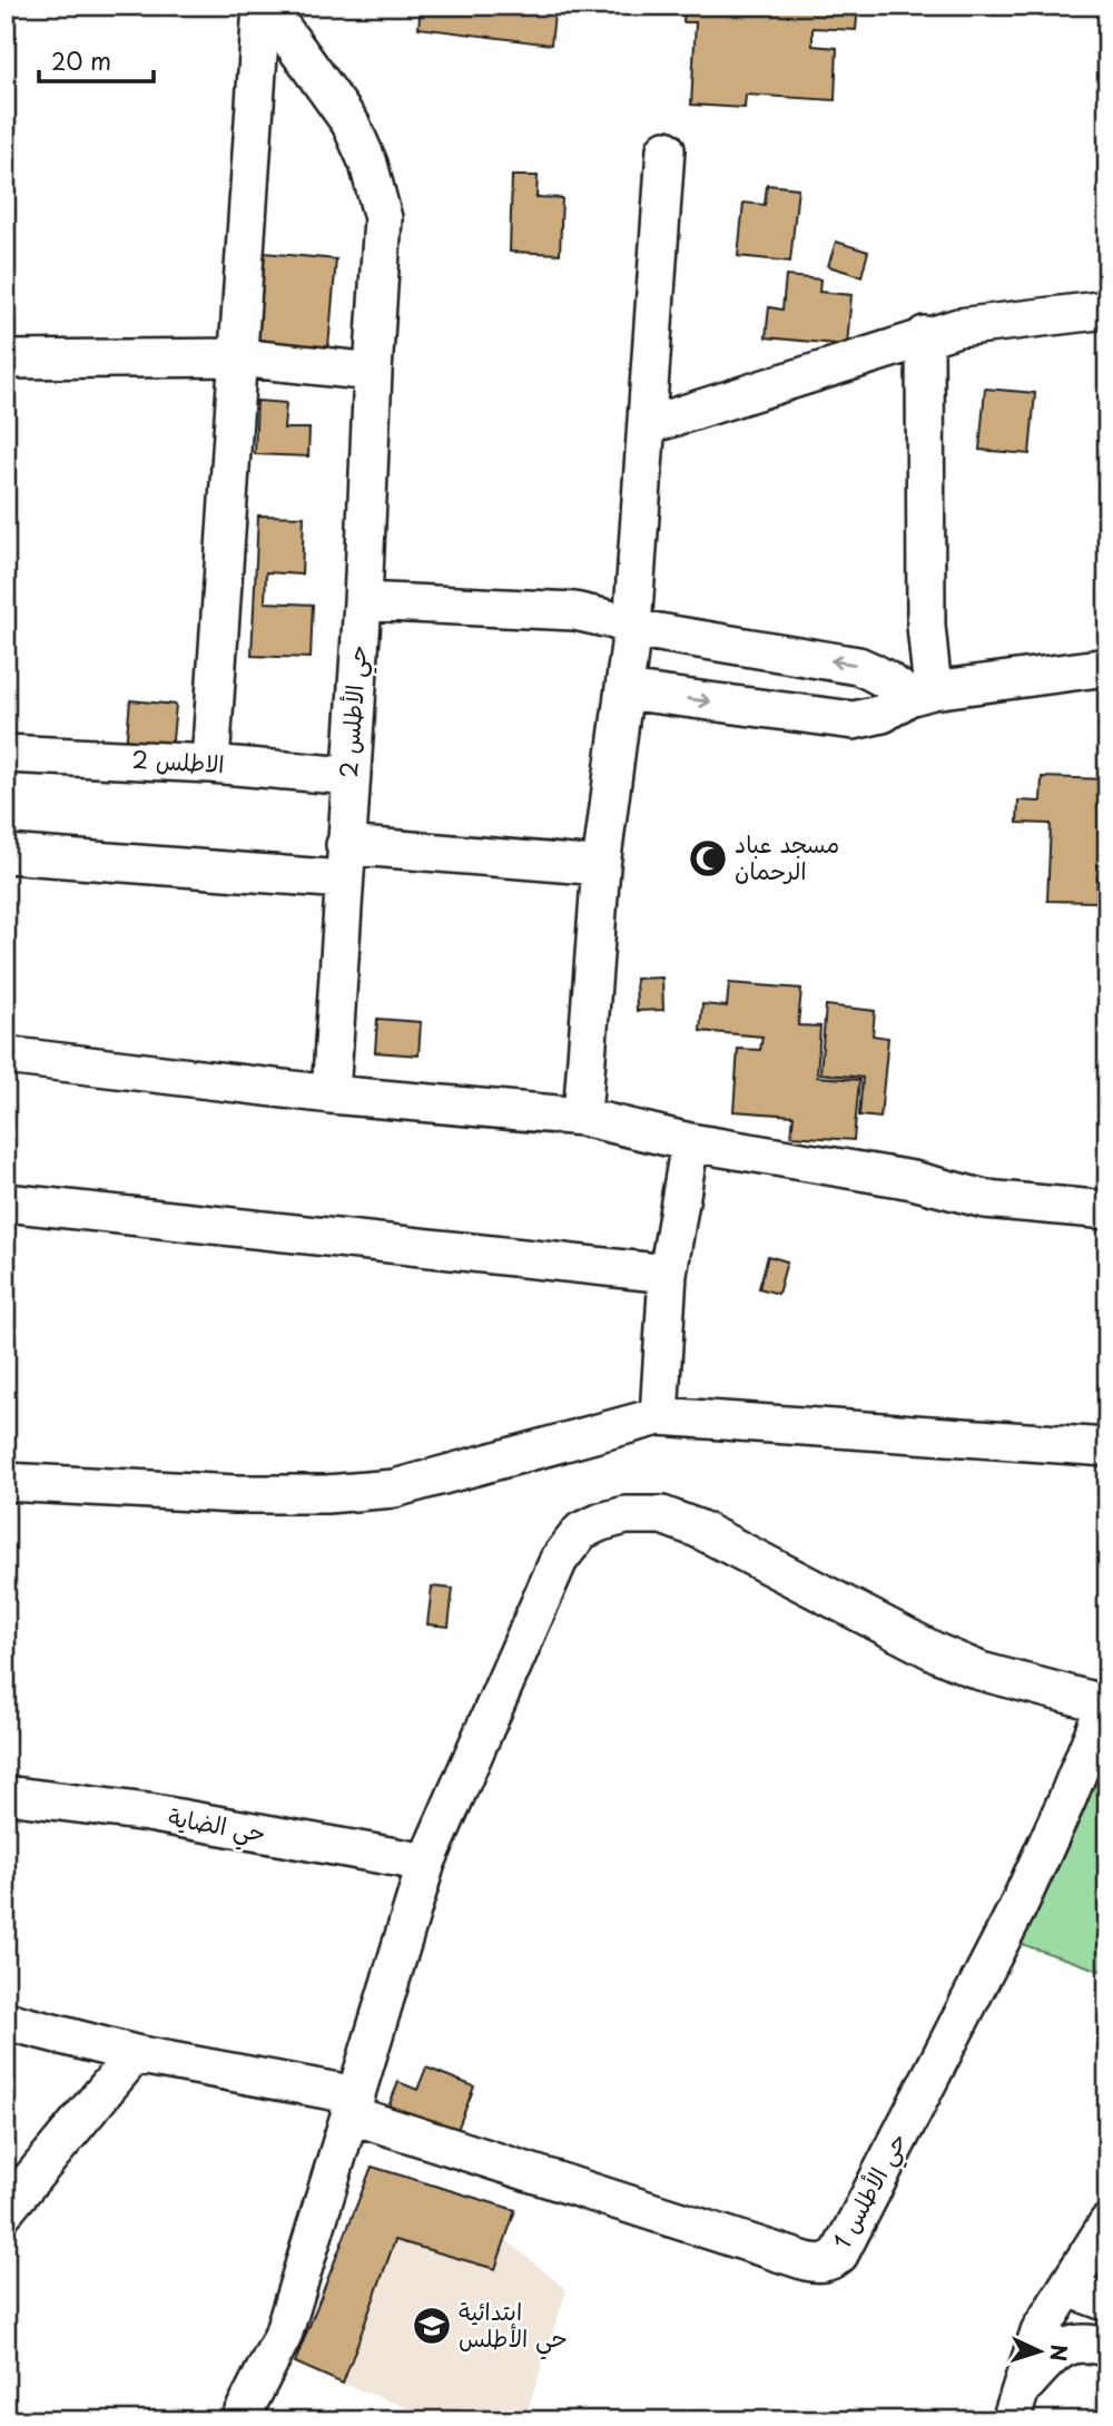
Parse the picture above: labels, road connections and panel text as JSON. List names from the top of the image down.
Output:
{
  "streets": {
    "street": [
      "حي الأطلس 2",
      "الاطلس 2",
      "حي الضاية",
      "حي الأطلس 1"
    ]
  },
  "crossings": [
    ["حي الأطلس 2", "الاطلس 2"]
  ],
  "places": {
    "mosque": ["مسجد عباد الرحمان"],
    "school or university": ["ابتدائية حي الأطلس"]
  },
  "scale_bar": "20 m",
  "north": "right"
}
